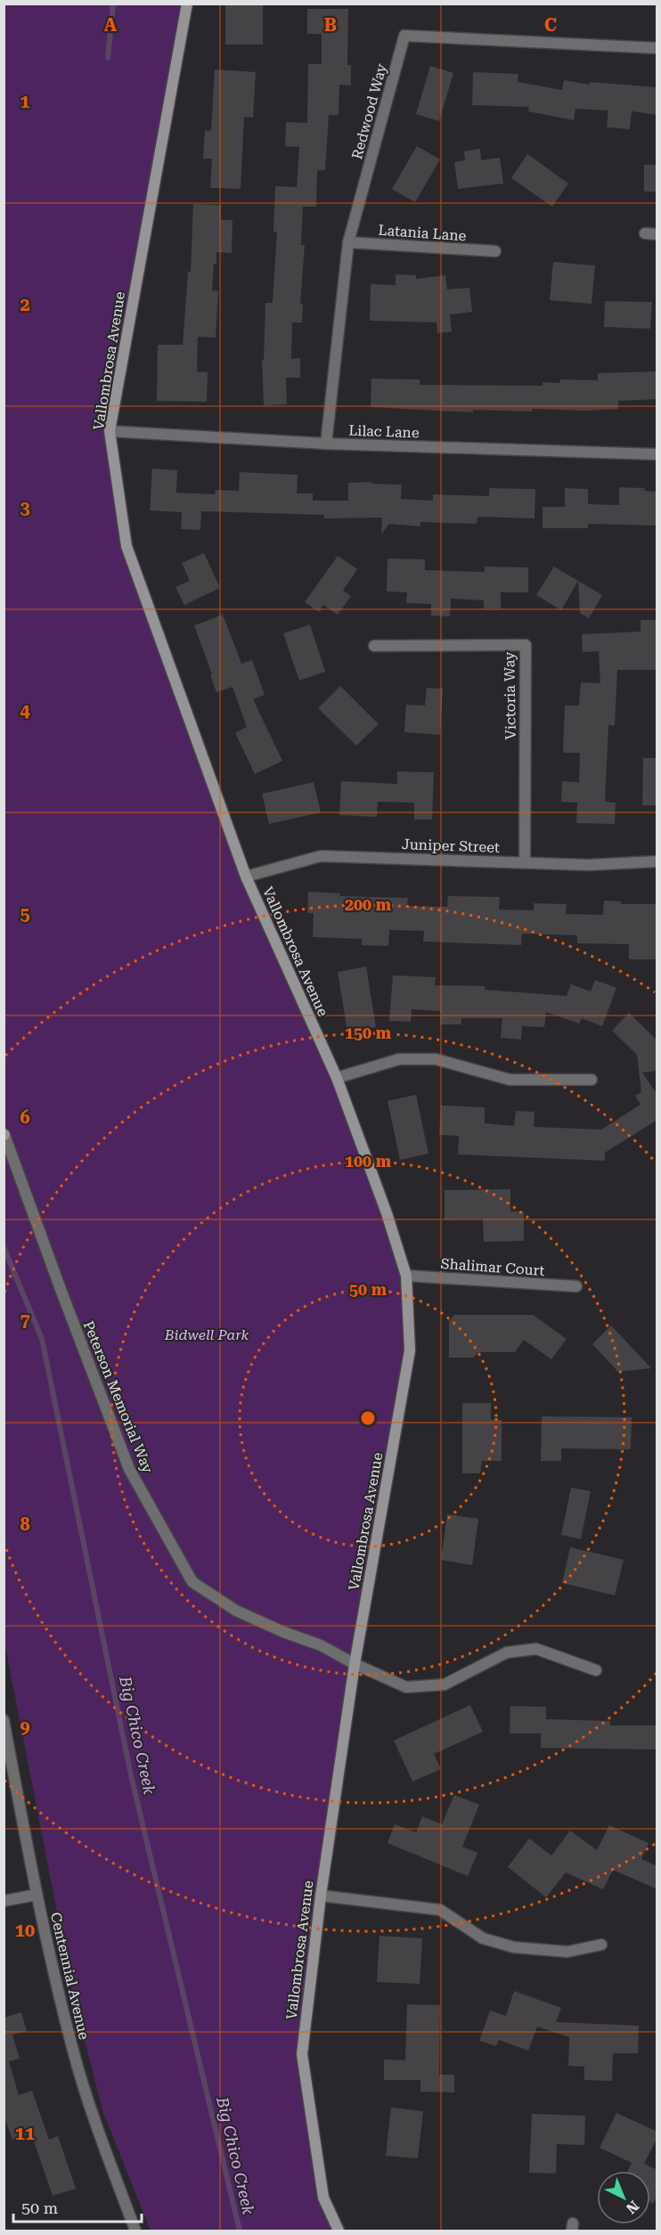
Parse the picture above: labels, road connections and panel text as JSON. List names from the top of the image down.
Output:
{
  "streets": {
    "street": [
      "Redwood Way",
      "Latania Lane",
      "Vallombrosa Avenue",
      "Lilac Lane",
      "Victoria Way",
      "Juniper Street",
      "Shalimar Court",
      "Peterson Memorial Way",
      "Centennial Avenue"
    ]
  },
  "crossings": [
    ["Redwood Way", "Latania Lane"],
    ["Redwood Way", "Lilac Lane"],
    ["Vallombrosa Avenue", "Lilac Lane"],
    ["Vallombrosa Avenue", "Juniper Street"],
    ["Vallombrosa Avenue", "Shalimar Court"],
    ["Vallombrosa Avenue", "Peterson Memorial Way"],
    ["Victoria Way", "Juniper Street"]
  ],
  "water": ["Big Chico Creek"],
  "parks": ["Bidwell Park"],
  "scale_bar": "50 m",
  "north": "bottom right",
  "grid": {
    "columns": ["A", "B", "C"],
    "rows": [
      "1",
      "2",
      "3",
      "4",
      "5",
      "6",
      "7",
      "8",
      "9",
      "10",
      "11"
    ]
  },
  "rings": [
    "200 m",
    "150 m",
    "100 m",
    "50 m"
  ]
}
